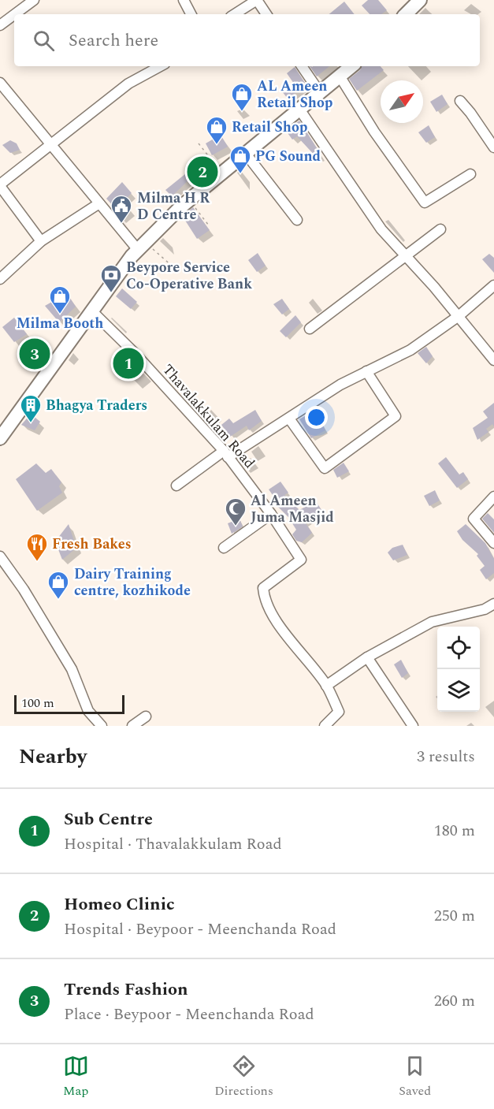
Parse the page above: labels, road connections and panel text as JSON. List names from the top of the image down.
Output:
{
  "streets": {
    "street": ["Thavalakkulam Road"]
  },
  "places": {
    "shop": [
      "AL Ameen Retail Shop",
      "Retail Shop",
      "PG Sound",
      "Milma Booth",
      "Dairy Training centre, kozhikode"
    ],
    "public building": ["Milma H R D Centre"],
    "bank": ["Beypore Service Co-Operative Bank"],
    "building": ["Bhagya Traders"],
    "mosque": ["Al Ameen Juma Masjid"],
    "restaurant": ["Fresh Bakes"]
  },
  "scale_bar": "100 m",
  "north": "top right",
  "page": {
    "search": "Search here",
    "pins": ["2", "3", "1"],
    "scale": "100 m",
    "heading": ["Nearby", "3 results"],
    "list": [
      {
        "mark": "1",
        "name": "Sub Centre",
        "note": "Hospital · Thavalakkulam Road",
        "value": "180 m"
      },
      {
        "mark": "2",
        "name": "Homeo Clinic",
        "note": "Hospital · Beypoor - Meenchanda Road",
        "value": "250 m"
      },
      {
        "mark": "3",
        "name": "Trends Fashion",
        "note": "Place · Beypoor - Meenchanda Road",
        "value": "260 m"
      }
    ],
    "nav": ["Map", "Directions", "Saved"]
  }
}
